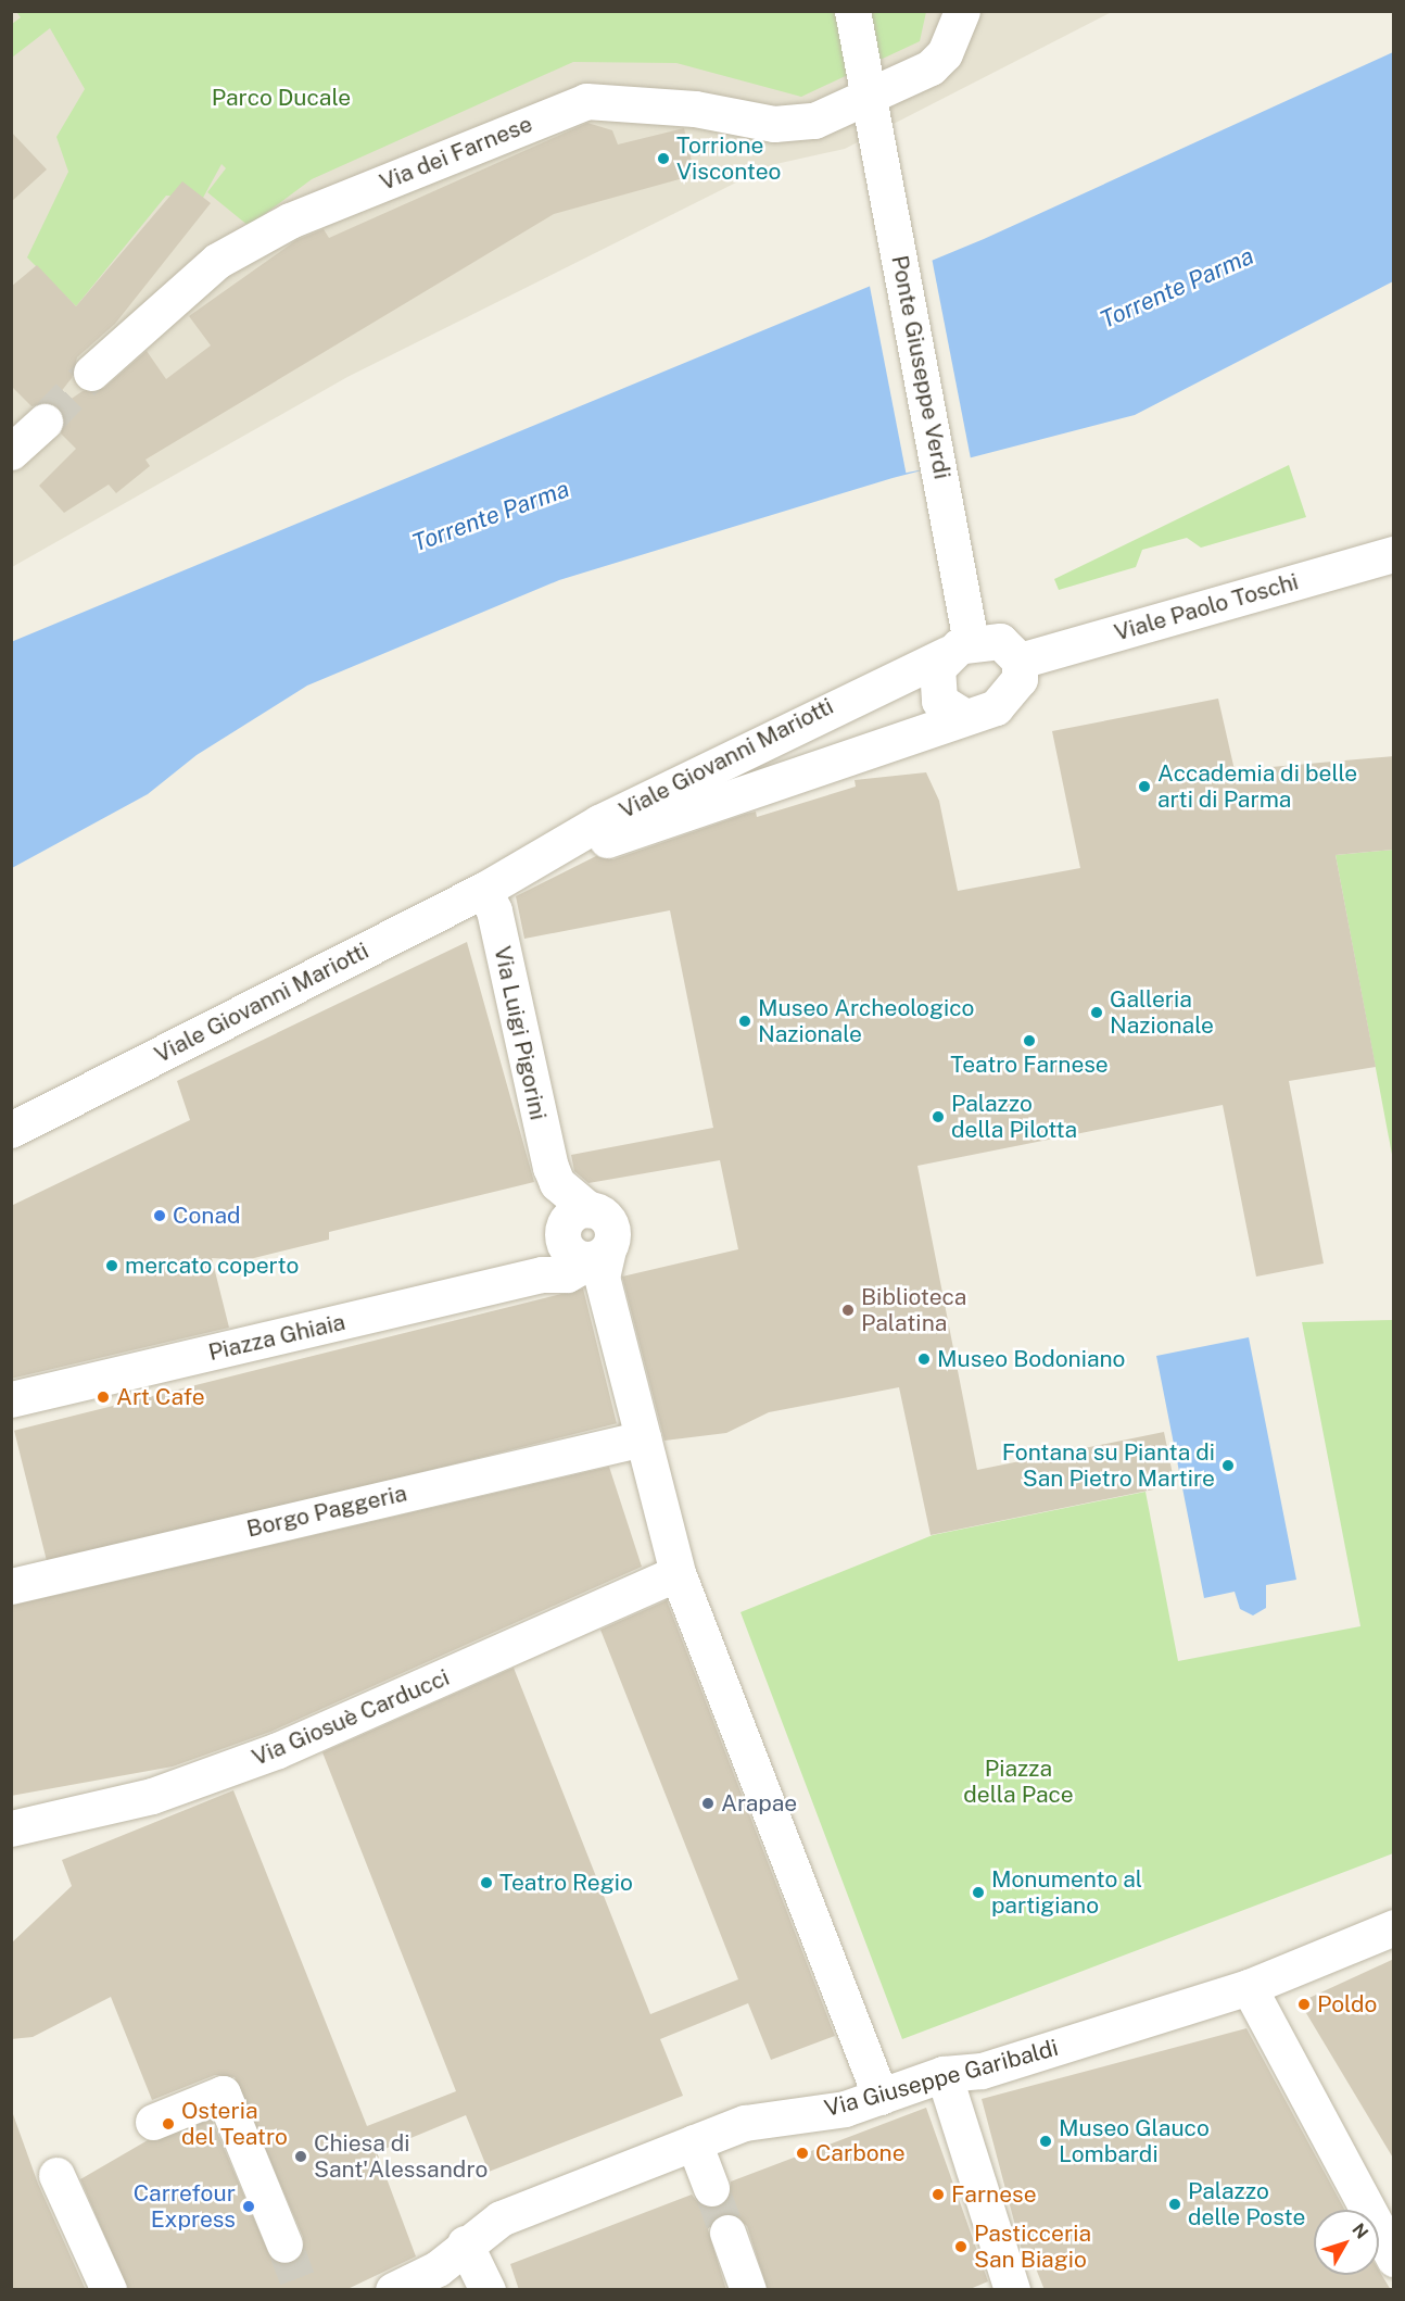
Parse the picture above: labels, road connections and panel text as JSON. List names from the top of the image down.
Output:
{
  "streets": {
    "street": [
      "Via dei Farnese",
      "Ponte Giuseppe Verdi",
      "Viale Paolo Toschi",
      "Viale Giovanni Mariotti",
      "Via Luigi Pigorini",
      "Piazza Ghiaia",
      "Borgo Paggeria",
      "Via Giosuè Carducci",
      "Via Giuseppe Garibaldi"
    ]
  },
  "crossings": [
    ["Via dei Farnese", "Ponte Giuseppe Verdi"],
    ["Ponte Giuseppe Verdi", "Viale Paolo Toschi"],
    ["Ponte Giuseppe Verdi", "Viale Giovanni Mariotti"],
    ["Viale Paolo Toschi", "Viale Giovanni Mariotti"],
    ["Viale Giovanni Mariotti", "Via Luigi Pigorini"],
    ["Via Luigi Pigorini", "Piazza Ghiaia"]
  ],
  "water": ["Torrente Parma"],
  "parks": ["Parco Ducale", "Piazza della Pace"],
  "places": [
    "Torrione Visconteo",
    "Accademia di belle arti di Parma",
    "Galleria Nazionale",
    "Museo Archeologico Nazionale",
    "Teatro Farnese",
    "Palazzo della Pilotta",
    "Conad",
    "mercato coperto",
    "Biblioteca Palatina",
    "Museo Bodoniano",
    "Art Cafe",
    "Fontana su Pianta di San Pietro Martire",
    "Arapae",
    "Teatro Regio",
    "Monumento al partigiano",
    "Poldo",
    "Osteria del Teatro",
    "Museo Glauco Lombardi",
    "Carbone",
    "Chiesa di Sant'Alessandro",
    "Farnese",
    "Palazzo delle Poste",
    "Carrefour Express",
    "Pasticceria San Biagio"
  ],
  "north": "top right"
}
